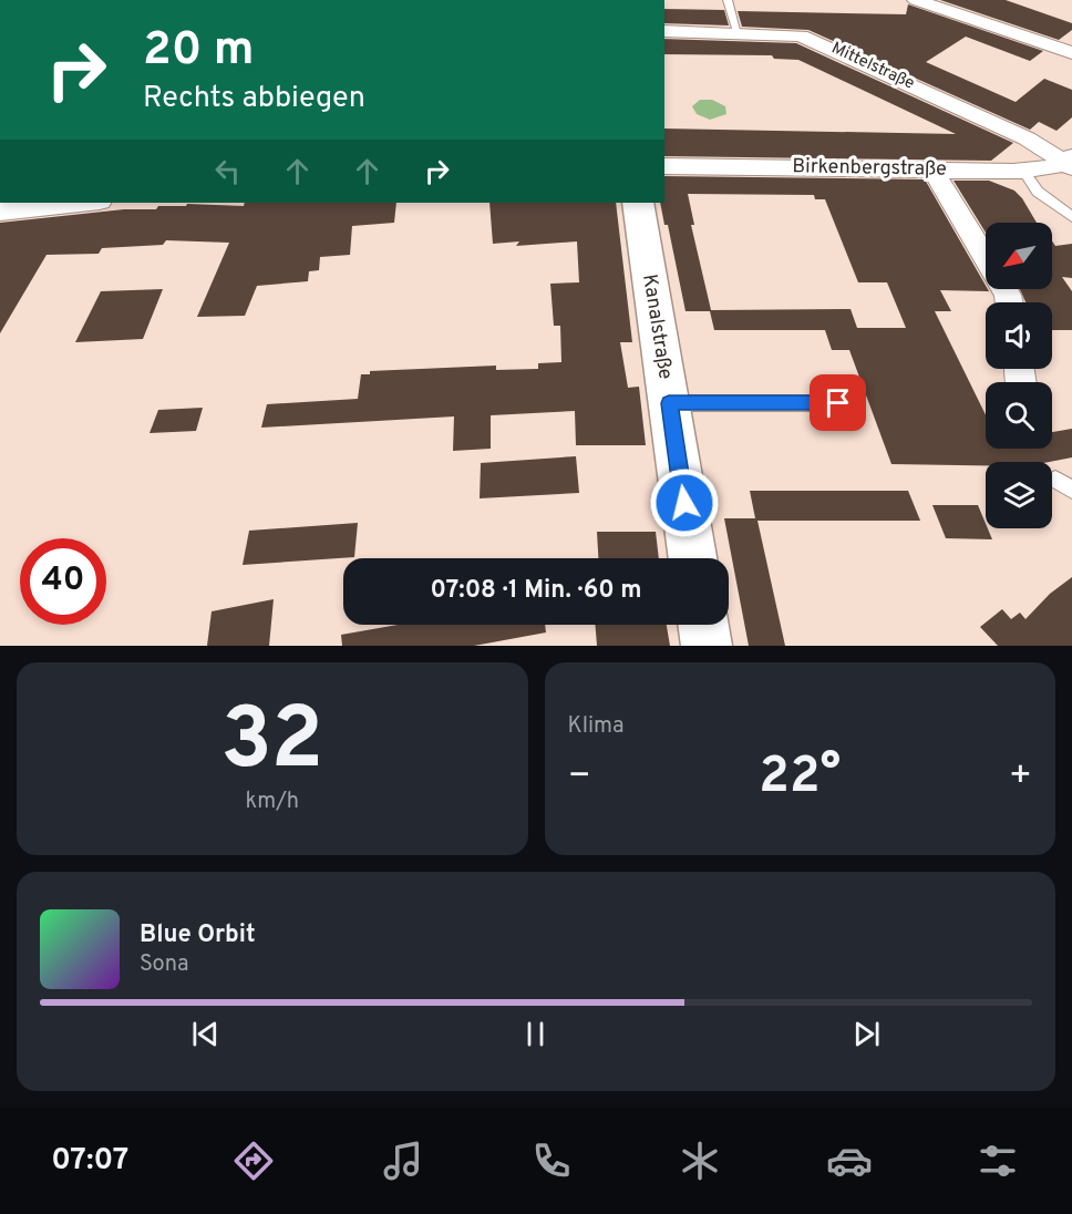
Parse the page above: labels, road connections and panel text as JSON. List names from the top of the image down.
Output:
{
  "streets": {
    "street": ["Mittelstraße", "Birkenbergstraße", "Kanalstraße"]
  },
  "crossings": [
    ["Mittelstraße", "Birkenbergstraße"]
  ],
  "north": "bottom left",
  "page": {
    "turn": ["20 m", "Rechts abbiegen"],
    "limit": "40",
    "trip": "07:08 · 1 Min. · 60 m",
    "tile": [
      ["32", "km/h"],
      "Klima"
    ],
    "heat": ["−", "22°", "+"],
    "song": ["Blue Orbit", "Sona"],
    "tabs": "07:07"
  }
}
